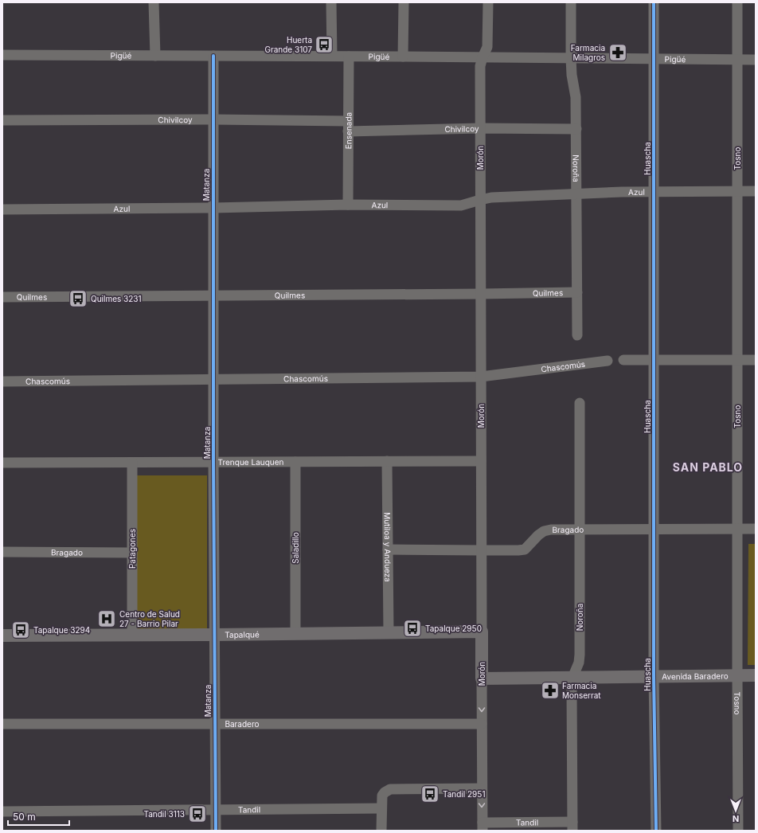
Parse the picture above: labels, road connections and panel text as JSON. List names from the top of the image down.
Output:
{
  "streets": {
    "main road": ["Morón", "Tapalqué", "Avenida Baradero"],
    "street": [
      "Pigüé",
      "Chivilcoy",
      "Ensenada",
      "Huascha",
      "Tosno",
      "Noroña",
      "Matanza",
      "Azul",
      "Quilmes",
      "Chascomús",
      "Trenque Lauquen",
      "Bragado",
      "Mutiloa y Andueza",
      "Saladillo",
      "Patagones",
      "Baradero",
      "Tandil"
    ]
  },
  "crossings": [
    ["Pigüé", "Ensenada"],
    ["Pigüé", "Morón"],
    ["Pigüé", "Huascha"],
    ["Pigüé", "Tosno"],
    ["Pigüé", "Noroña"],
    ["Pigüé", "Matanza"],
    ["Chivilcoy", "Ensenada"],
    ["Chivilcoy", "Morón"],
    ["Chivilcoy", "Noroña"],
    ["Chivilcoy", "Matanza"],
    ["Ensenada", "Azul"],
    ["Morón", "Azul"],
    ["Morón", "Quilmes"],
    ["Morón", "Chascomús"],
    ["Morón", "Trenque Lauquen"],
    ["Morón", "Bragado"],
    ["Morón", "Tapalqué"],
    ["Morón", "Avenida Baradero"],
    ["Morón", "Baradero"],
    ["Morón", "Tandil"],
    ["Huascha", "Azul"],
    ["Huascha", "Bragado"],
    ["Huascha", "Avenida Baradero"],
    ["Tosno", "Azul"],
    ["Tosno", "Bragado"],
    ["Tosno", "Avenida Baradero"],
    ["Noroña", "Azul"],
    ["Noroña", "Quilmes"],
    ["Noroña", "Bragado"],
    ["Noroña", "Avenida Baradero"],
    ["Noroña", "Tandil"],
    ["Matanza", "Azul"],
    ["Matanza", "Quilmes"],
    ["Matanza", "Chascomús"],
    ["Matanza", "Trenque Lauquen"],
    ["Matanza", "Tapalqué"],
    ["Matanza", "Baradero"],
    ["Matanza", "Tandil"],
    ["Trenque Lauquen", "Mutiloa y Andueza"],
    ["Trenque Lauquen", "Saladillo"],
    ["Trenque Lauquen", "Patagones"],
    ["Bragado", "Mutiloa y Andueza"],
    ["Bragado", "Patagones"],
    ["Mutiloa y Andueza", "Tapalqué"],
    ["Saladillo", "Tapalqué"],
    ["Patagones", "Tapalqué"]
  ],
  "districts": ["SAN PABLO"],
  "places": {
    "bus stop": [
      "Huerta Grande 3107",
      "Quilmes 3231",
      "Tapalque 2950",
      "Tapalque 3294",
      "Tandil 2951",
      "Tandil 3113"
    ],
    "pharmacy": ["Farmacia Milagros", "Farmacia Monserrat"],
    "hospital": ["Centro de Salud 27 - Barrio Pilar"]
  },
  "scale_bar": "50 m",
  "north": "bottom"
}
